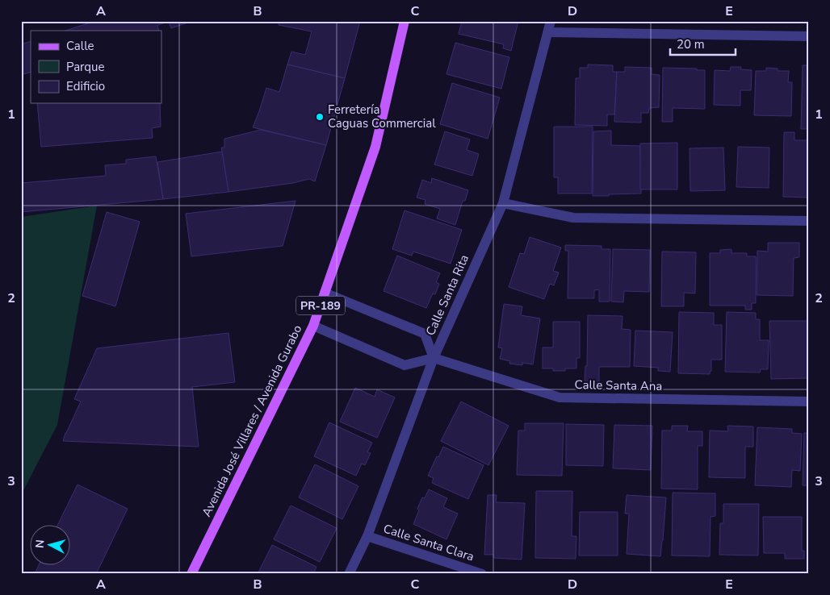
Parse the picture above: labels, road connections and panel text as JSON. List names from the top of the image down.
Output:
{
  "streets": {
    "main road": ["PR-189", "Avenida José Villares / Avenida Gurabo"],
    "street": ["Calle Santa Rita", "Calle Santa Ana", "Calle Santa Clara"]
  },
  "crossings": [
    ["Calle Santa Rita", "Calle Santa Ana"],
    ["Calle Santa Rita", "Calle Santa Clara"]
  ],
  "places": ["Ferretería Caguas Commercial"],
  "legend": ["Calle", "Parque", "Edificio"],
  "scale_bar": "20 m",
  "north": "left",
  "grid": {
    "columns": [
      "A",
      "B",
      "C",
      "D",
      "E"
    ],
    "rows": ["1", "2", "3"]
  }
}
